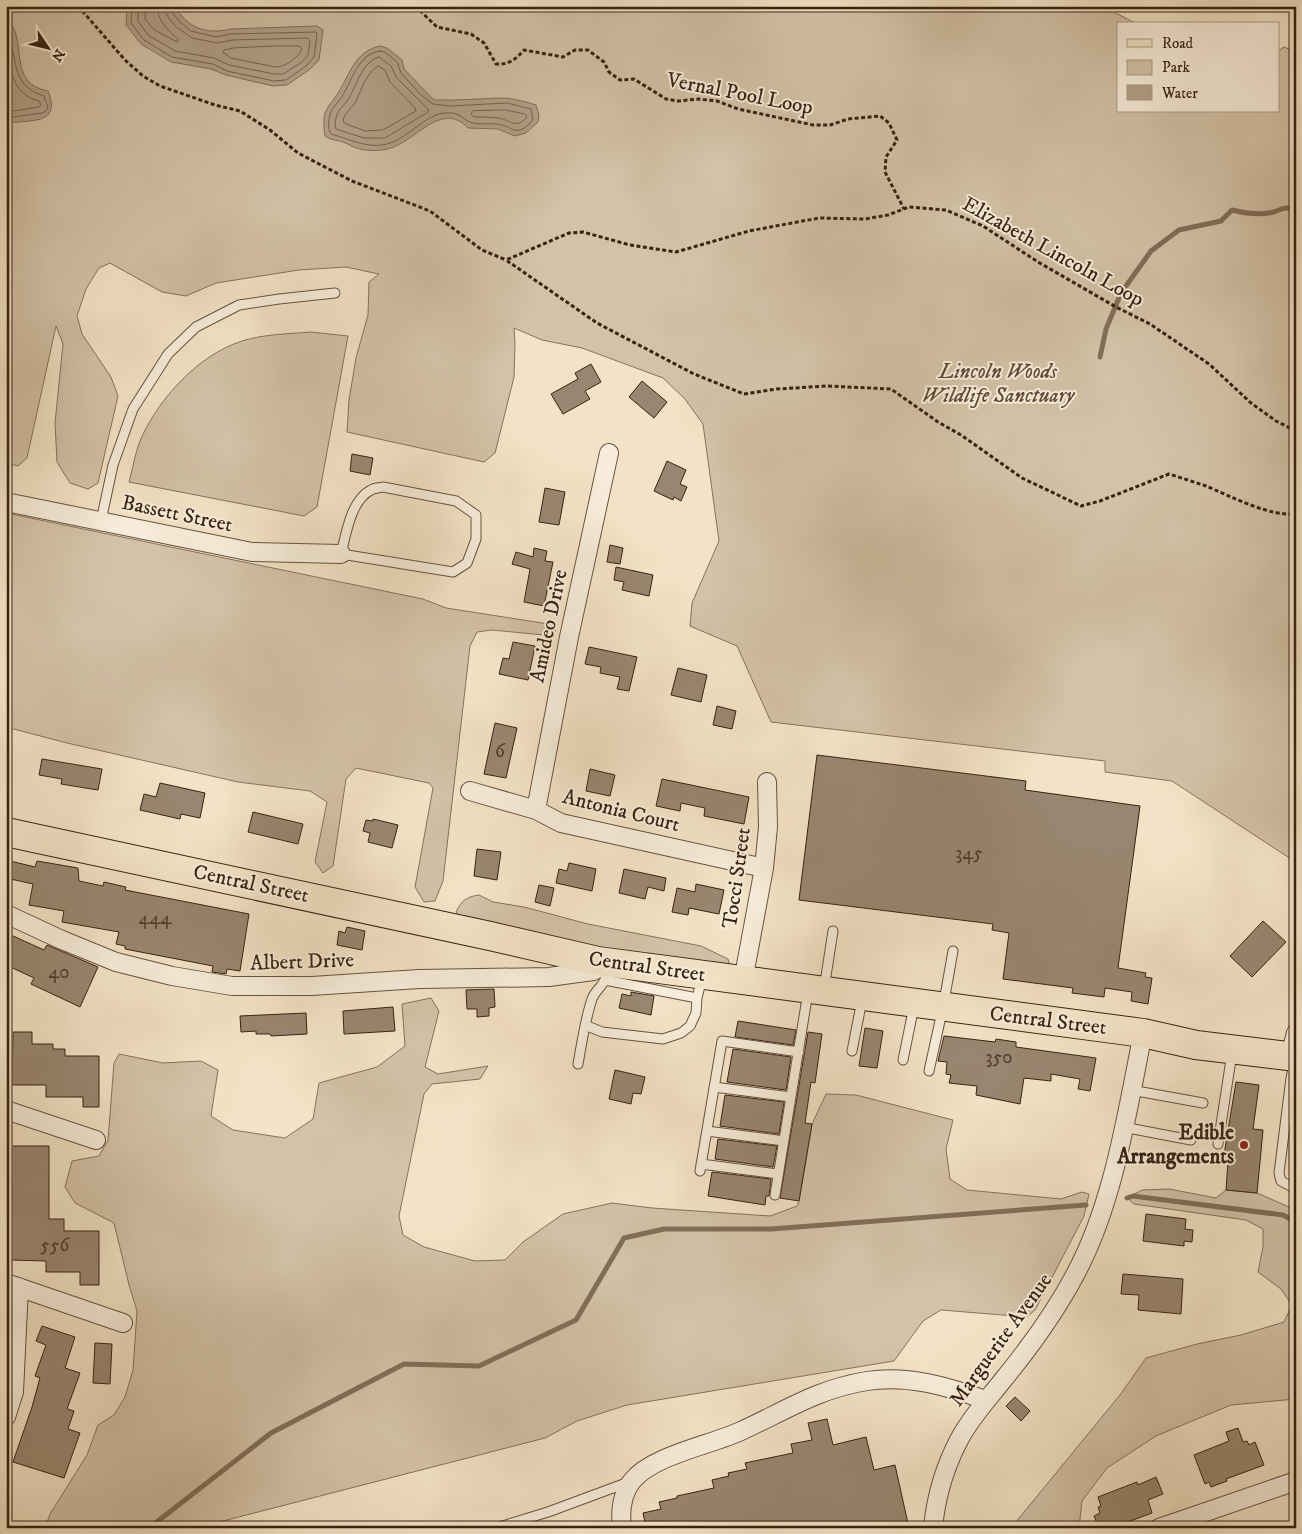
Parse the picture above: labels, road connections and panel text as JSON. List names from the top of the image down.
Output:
{
  "streets": {
    "main road": ["Central Street"],
    "street": [
      "Bassett Street",
      "Amideo Drive",
      "Antonia Court",
      "Tocci Street",
      "Albert Drive",
      "Marguerite Avenue"
    ],
    "path": ["Vernal Pool Loop", "Elizabeth Lincoln Loop"]
  },
  "crossings": [
    ["Vernal Pool Loop", "Elizabeth Lincoln Loop"],
    ["Amideo Drive", "Antonia Court"],
    ["Antonia Court", "Tocci Street"],
    ["Tocci Street", "Central Street"],
    ["Central Street", "Albert Drive"],
    ["Central Street", "Marguerite Avenue"]
  ],
  "parks": ["Lincoln Woods Wildlife Sanctuary"],
  "places": ["Edible Arrangements"],
  "house_numbers": [
    "6",
    "345",
    "444",
    "40",
    "350",
    "556"
  ],
  "legend": ["Road", "Park", "Water"],
  "north": "bottom right"
}
